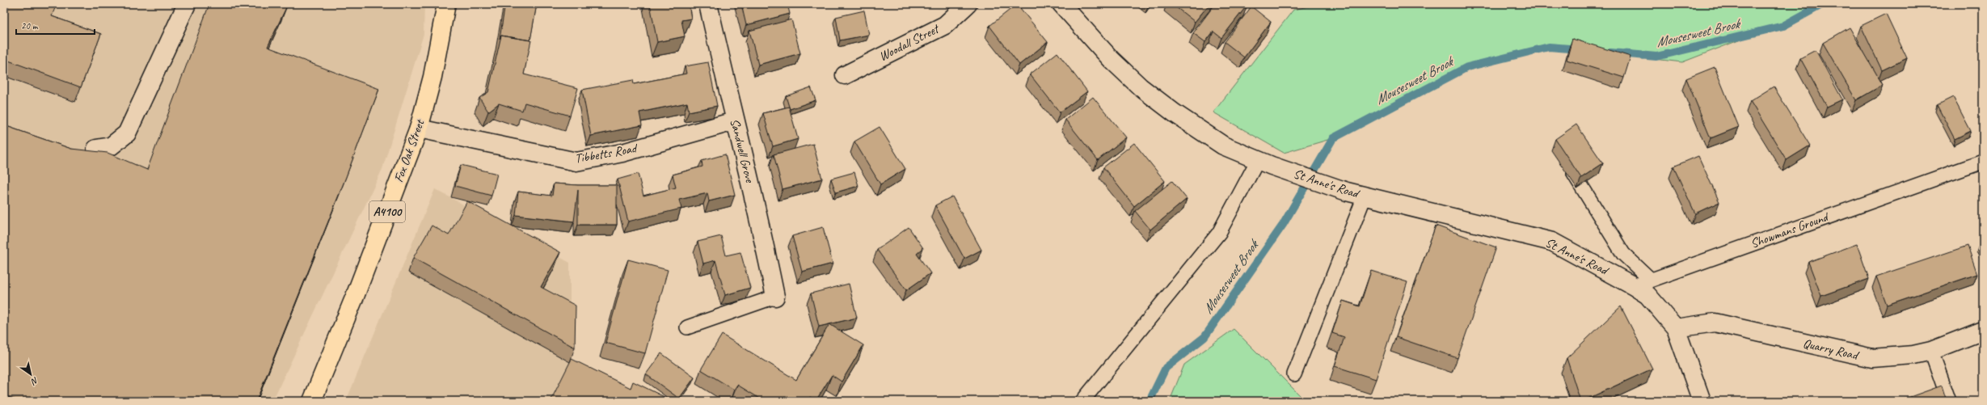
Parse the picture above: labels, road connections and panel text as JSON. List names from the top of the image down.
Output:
{
  "streets": {
    "main road": ["Fox Oak Street", "A4100"],
    "street": [
      "Woodall Street",
      "Sandwell Grove",
      "Tibbetts Road",
      "St Anne's Road",
      "Quarry Road"
    ],
    "lane": ["Showmans Ground"]
  },
  "crossings": [
    ["Sandwell Grove", "Tibbetts Road"],
    ["Fox Oak Street", "Tibbetts Road"],
    ["St Anne's Road", "Showmans Ground"],
    ["St Anne's Road", "Quarry Road"]
  ],
  "water": ["Mousesweet Brook"],
  "scale_bar": "20 m",
  "north": "bottom right"
}
